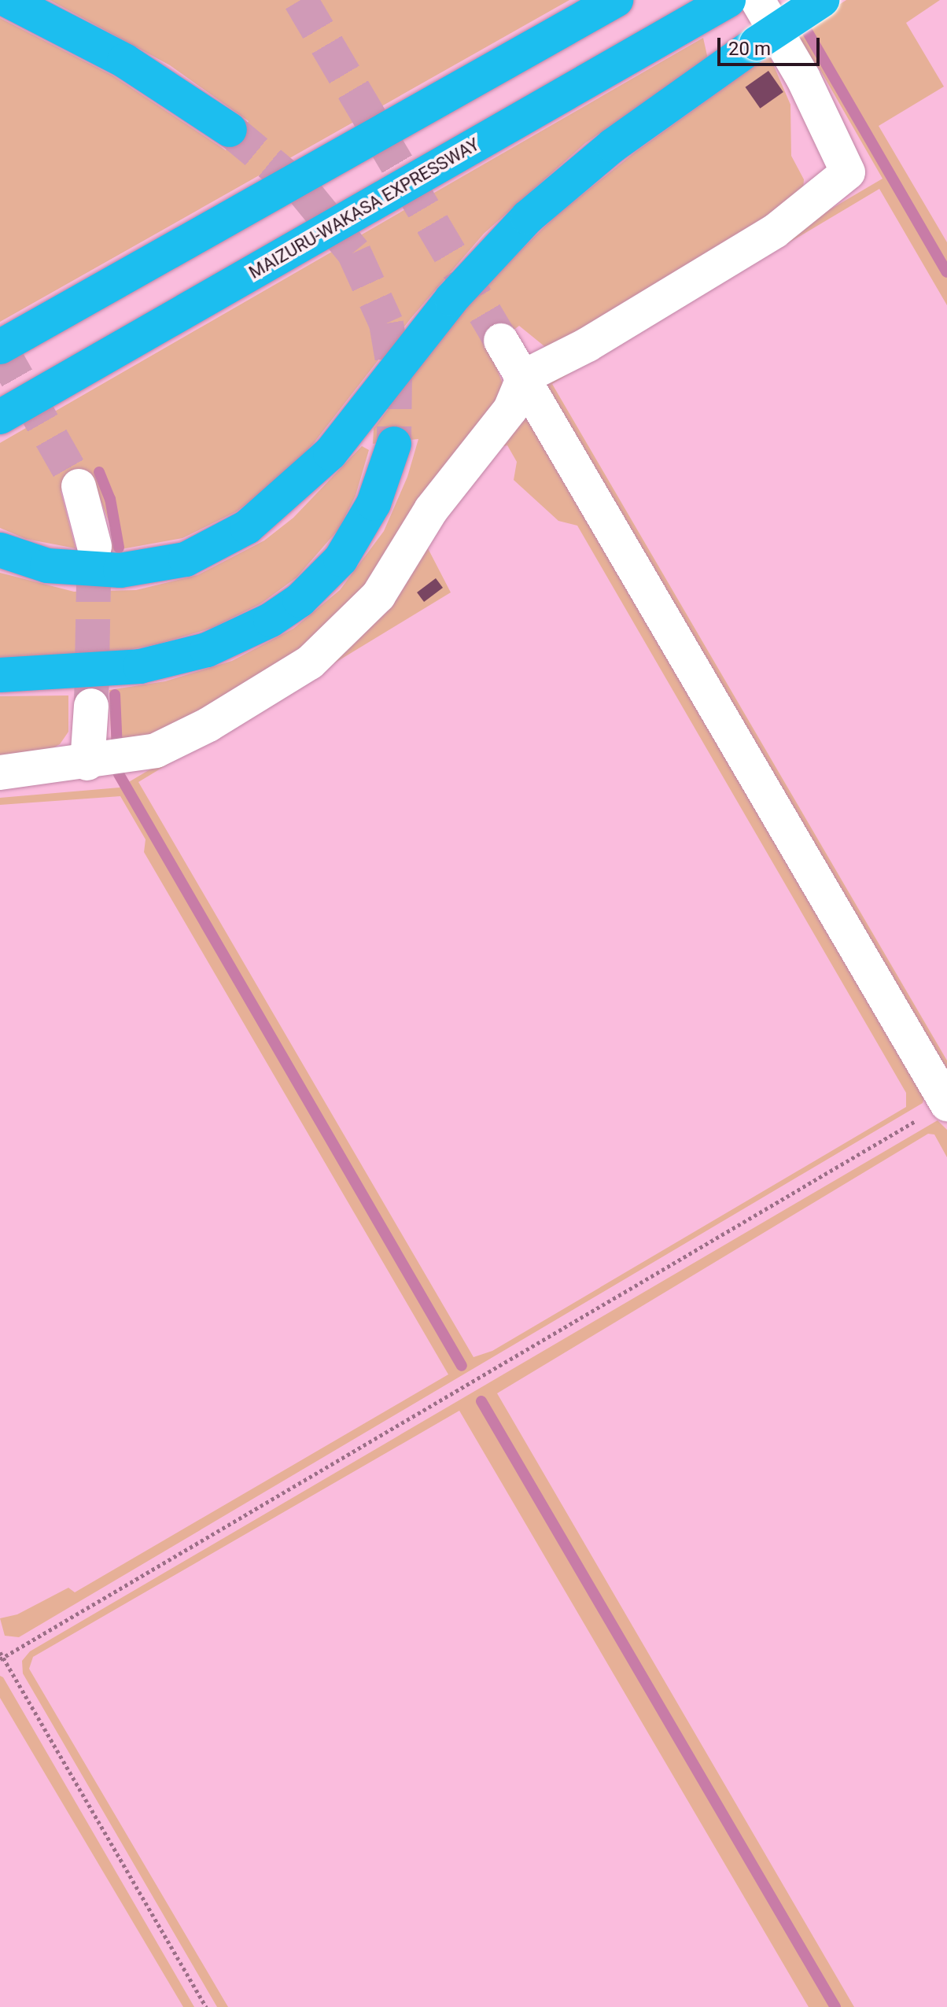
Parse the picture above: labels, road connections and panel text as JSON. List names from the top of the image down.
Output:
{
  "streets": {
    "highway": ["MAIZURU-WAKASA EXPRESSWAY"]
  },
  "scale_bar": "20 m"
}
